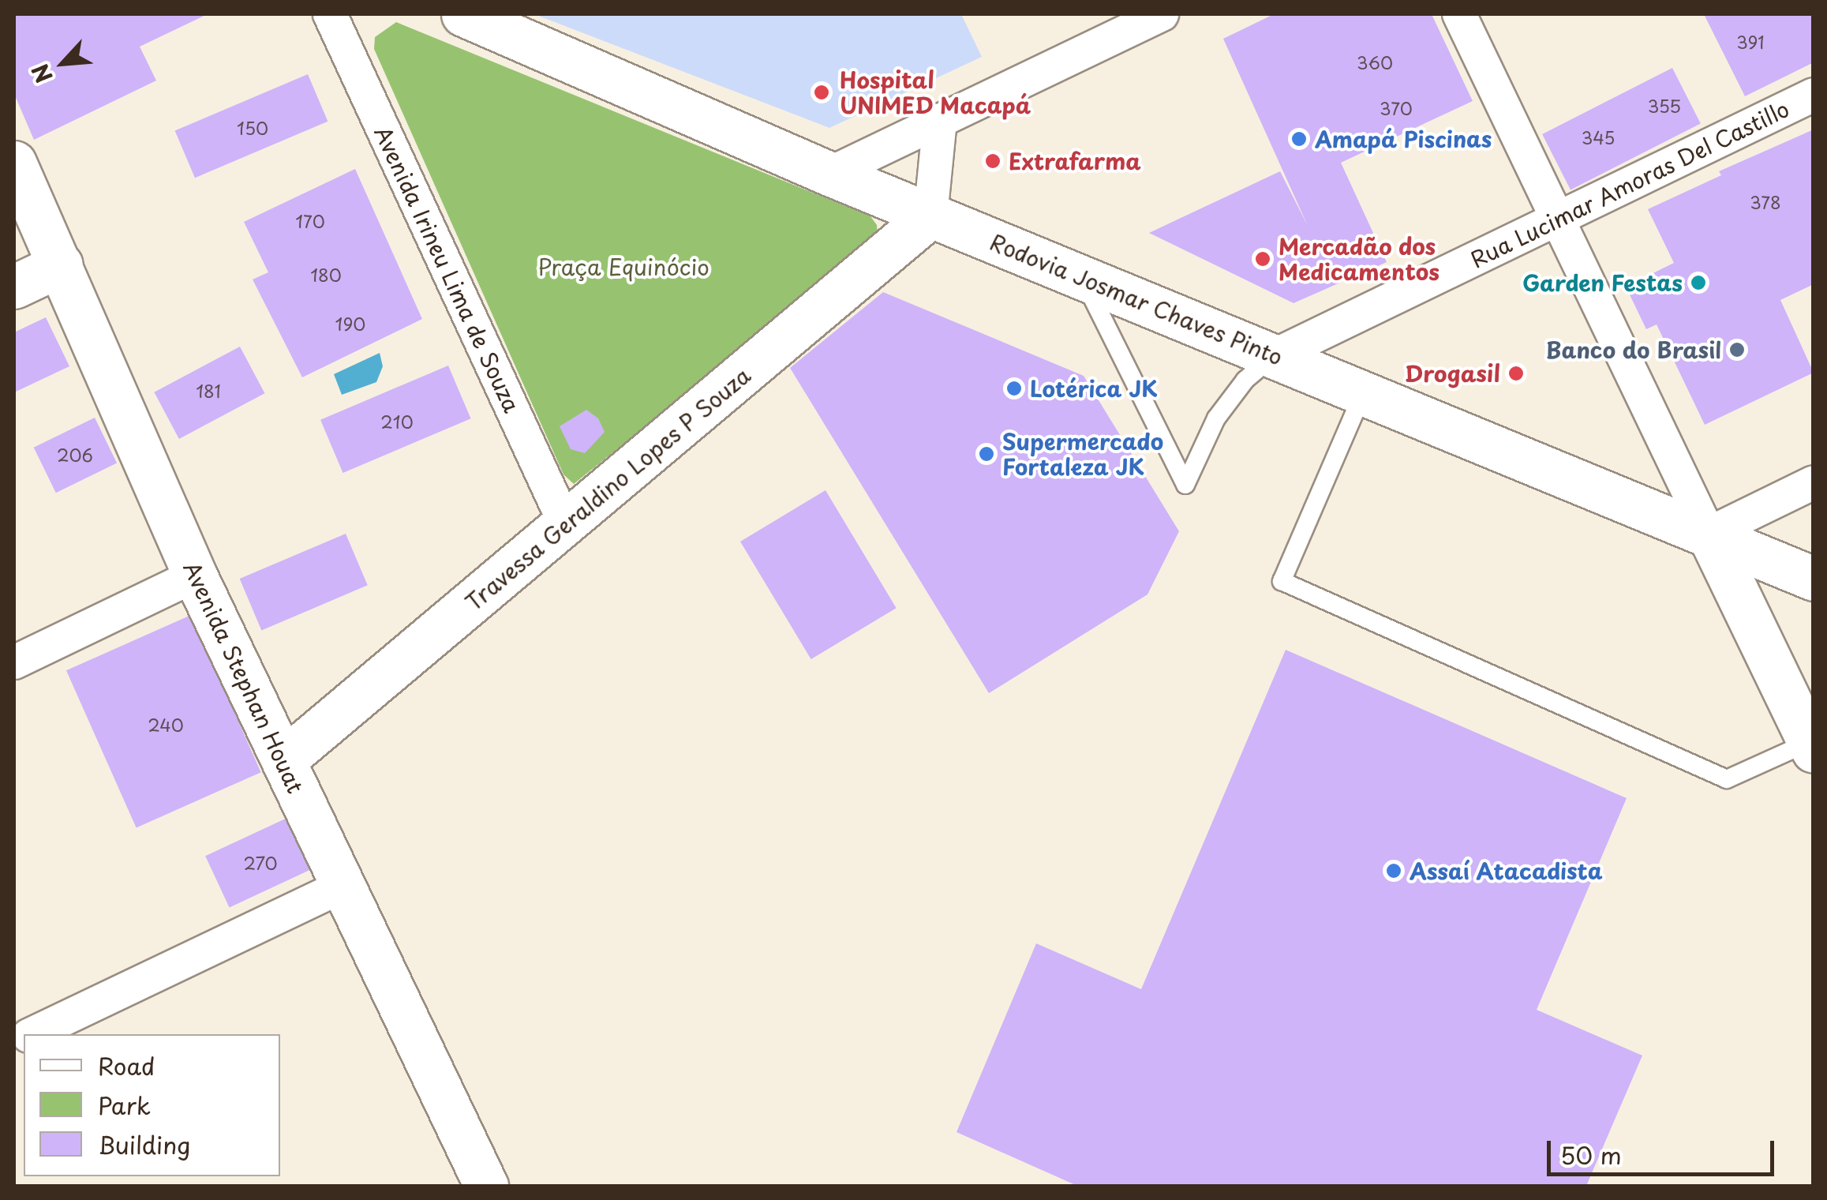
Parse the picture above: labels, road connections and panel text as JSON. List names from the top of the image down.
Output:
{
  "streets": {
    "main road": ["Rodovia Josmar Chaves Pinto", "Travessa Geraldino Lopes P Souza", "Avenida Stephan Houat"],
    "street": ["Rua Lucimar Amoras Del Castillo", "Avenida Irineu Lima de Souza"]
  },
  "crossings": [
    ["Rua Lucimar Amoras Del Castillo", "Rodovia Josmar Chaves Pinto"],
    ["Avenida Irineu Lima de Souza", "Travessa Geraldino Lopes P Souza"],
    ["Rodovia Josmar Chaves Pinto", "Travessa Geraldino Lopes P Souza"],
    ["Travessa Geraldino Lopes P Souza", "Avenida Stephan Houat"]
  ],
  "parks": ["Praça Equinócio"],
  "places": [
    "Hospital UNIMED Macapá",
    "Amapá Piscinas",
    "Extrafarma",
    "Mercadão dos Medicamentos",
    "Garden Festas",
    "Banco do Brasil",
    "Drogasil",
    "Lotérica JK",
    "Supermercado Fortaleza JK",
    "Assaí Atacadista"
  ],
  "house_numbers": [
    "391",
    "360",
    "355",
    "370",
    "150",
    "345",
    "378",
    "170",
    "180",
    "190",
    "181",
    "210",
    "206",
    "240",
    "270"
  ],
  "legend": ["Road", "Park", "Building"],
  "scale_bar": "50 m",
  "north": "bottom left"
}
